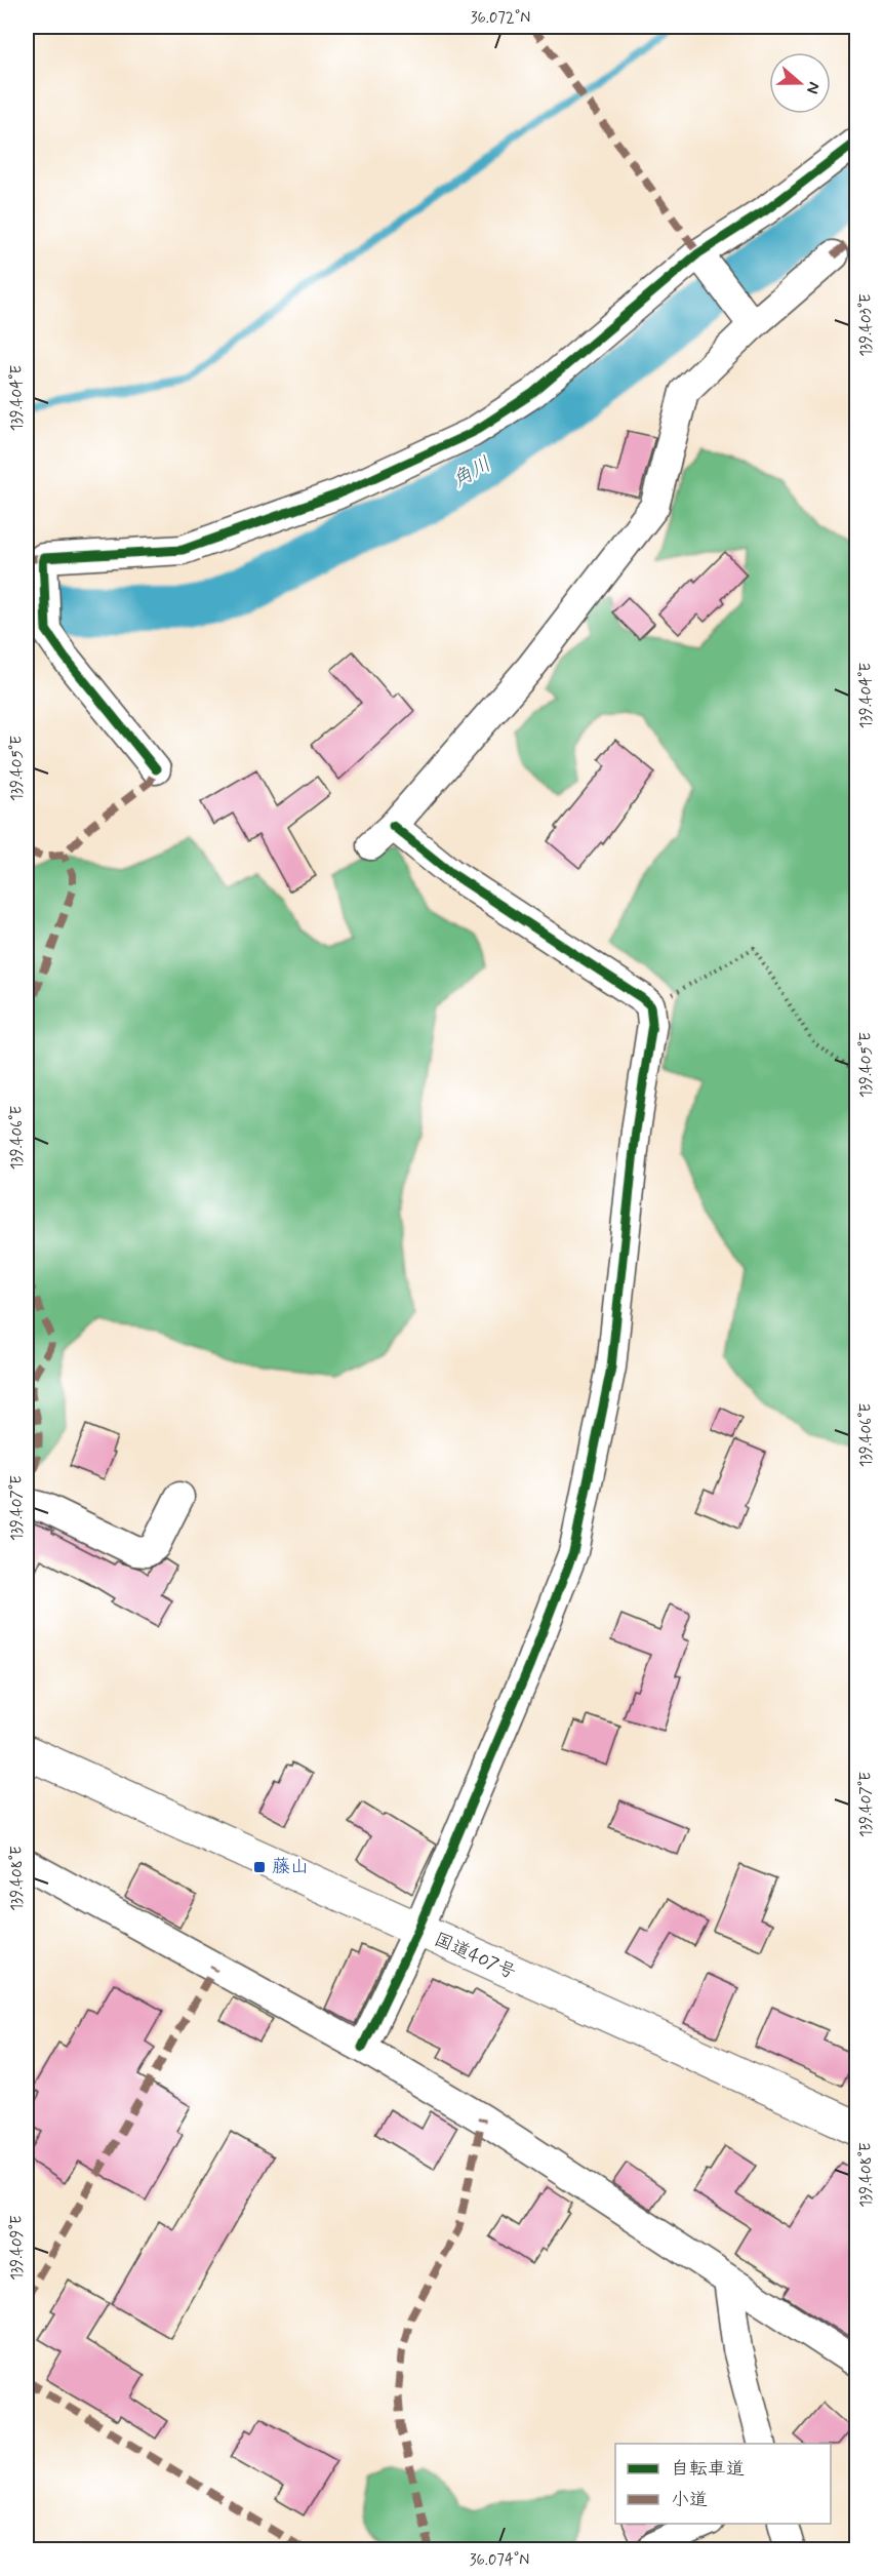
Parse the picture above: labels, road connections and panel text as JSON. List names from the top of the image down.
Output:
{
  "streets": {
    "highway": ["国道407号"]
  },
  "water": ["角川"],
  "places": {
    "transit": ["藤山"]
  },
  "legend": ["自転車道", "小道"],
  "north": "right",
  "coordinates": [
    "36.072°N",
    "139.403°E",
    "139.404°E",
    "139.405°E",
    "139.406°E",
    "139.407°E",
    "139.408°E",
    "139.409°E",
    "36.074°N"
  ]
}
